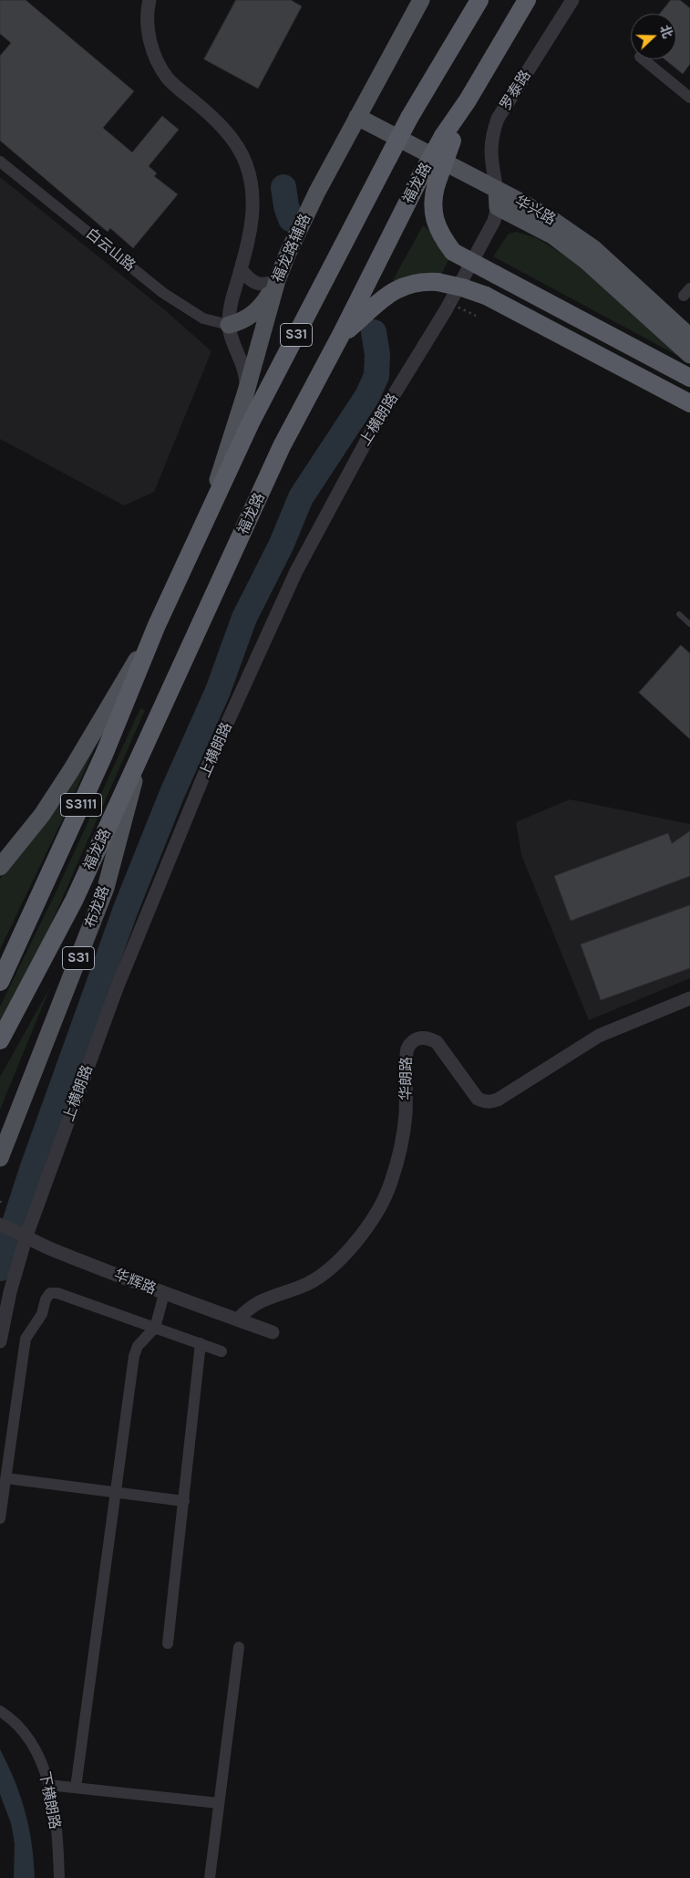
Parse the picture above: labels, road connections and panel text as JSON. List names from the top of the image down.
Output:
{
  "streets": {
    "highway": ["福龙路", "S31", "S3111"],
    "main road": [
      "华兴路",
      "福龙路辅路",
      "上横朗路",
      "布龙路"
    ],
    "street": [
      "罗泰路",
      "白云山路",
      "华朗路",
      "华辉路",
      "下横朗路"
    ]
  },
  "crossings": [
    ["罗泰路", "华兴路"],
    ["罗泰路", "上横朗路"],
    ["福龙路", "布龙路"],
    ["华兴路", "福龙路辅路"],
    ["华兴路", "上横朗路"],
    ["福龙路辅路", "S31"],
    ["S31", "S3111"],
    ["上横朗路", "华辉路"],
    ["华朗路", "华辉路"]
  ],
  "north": "right"
}
